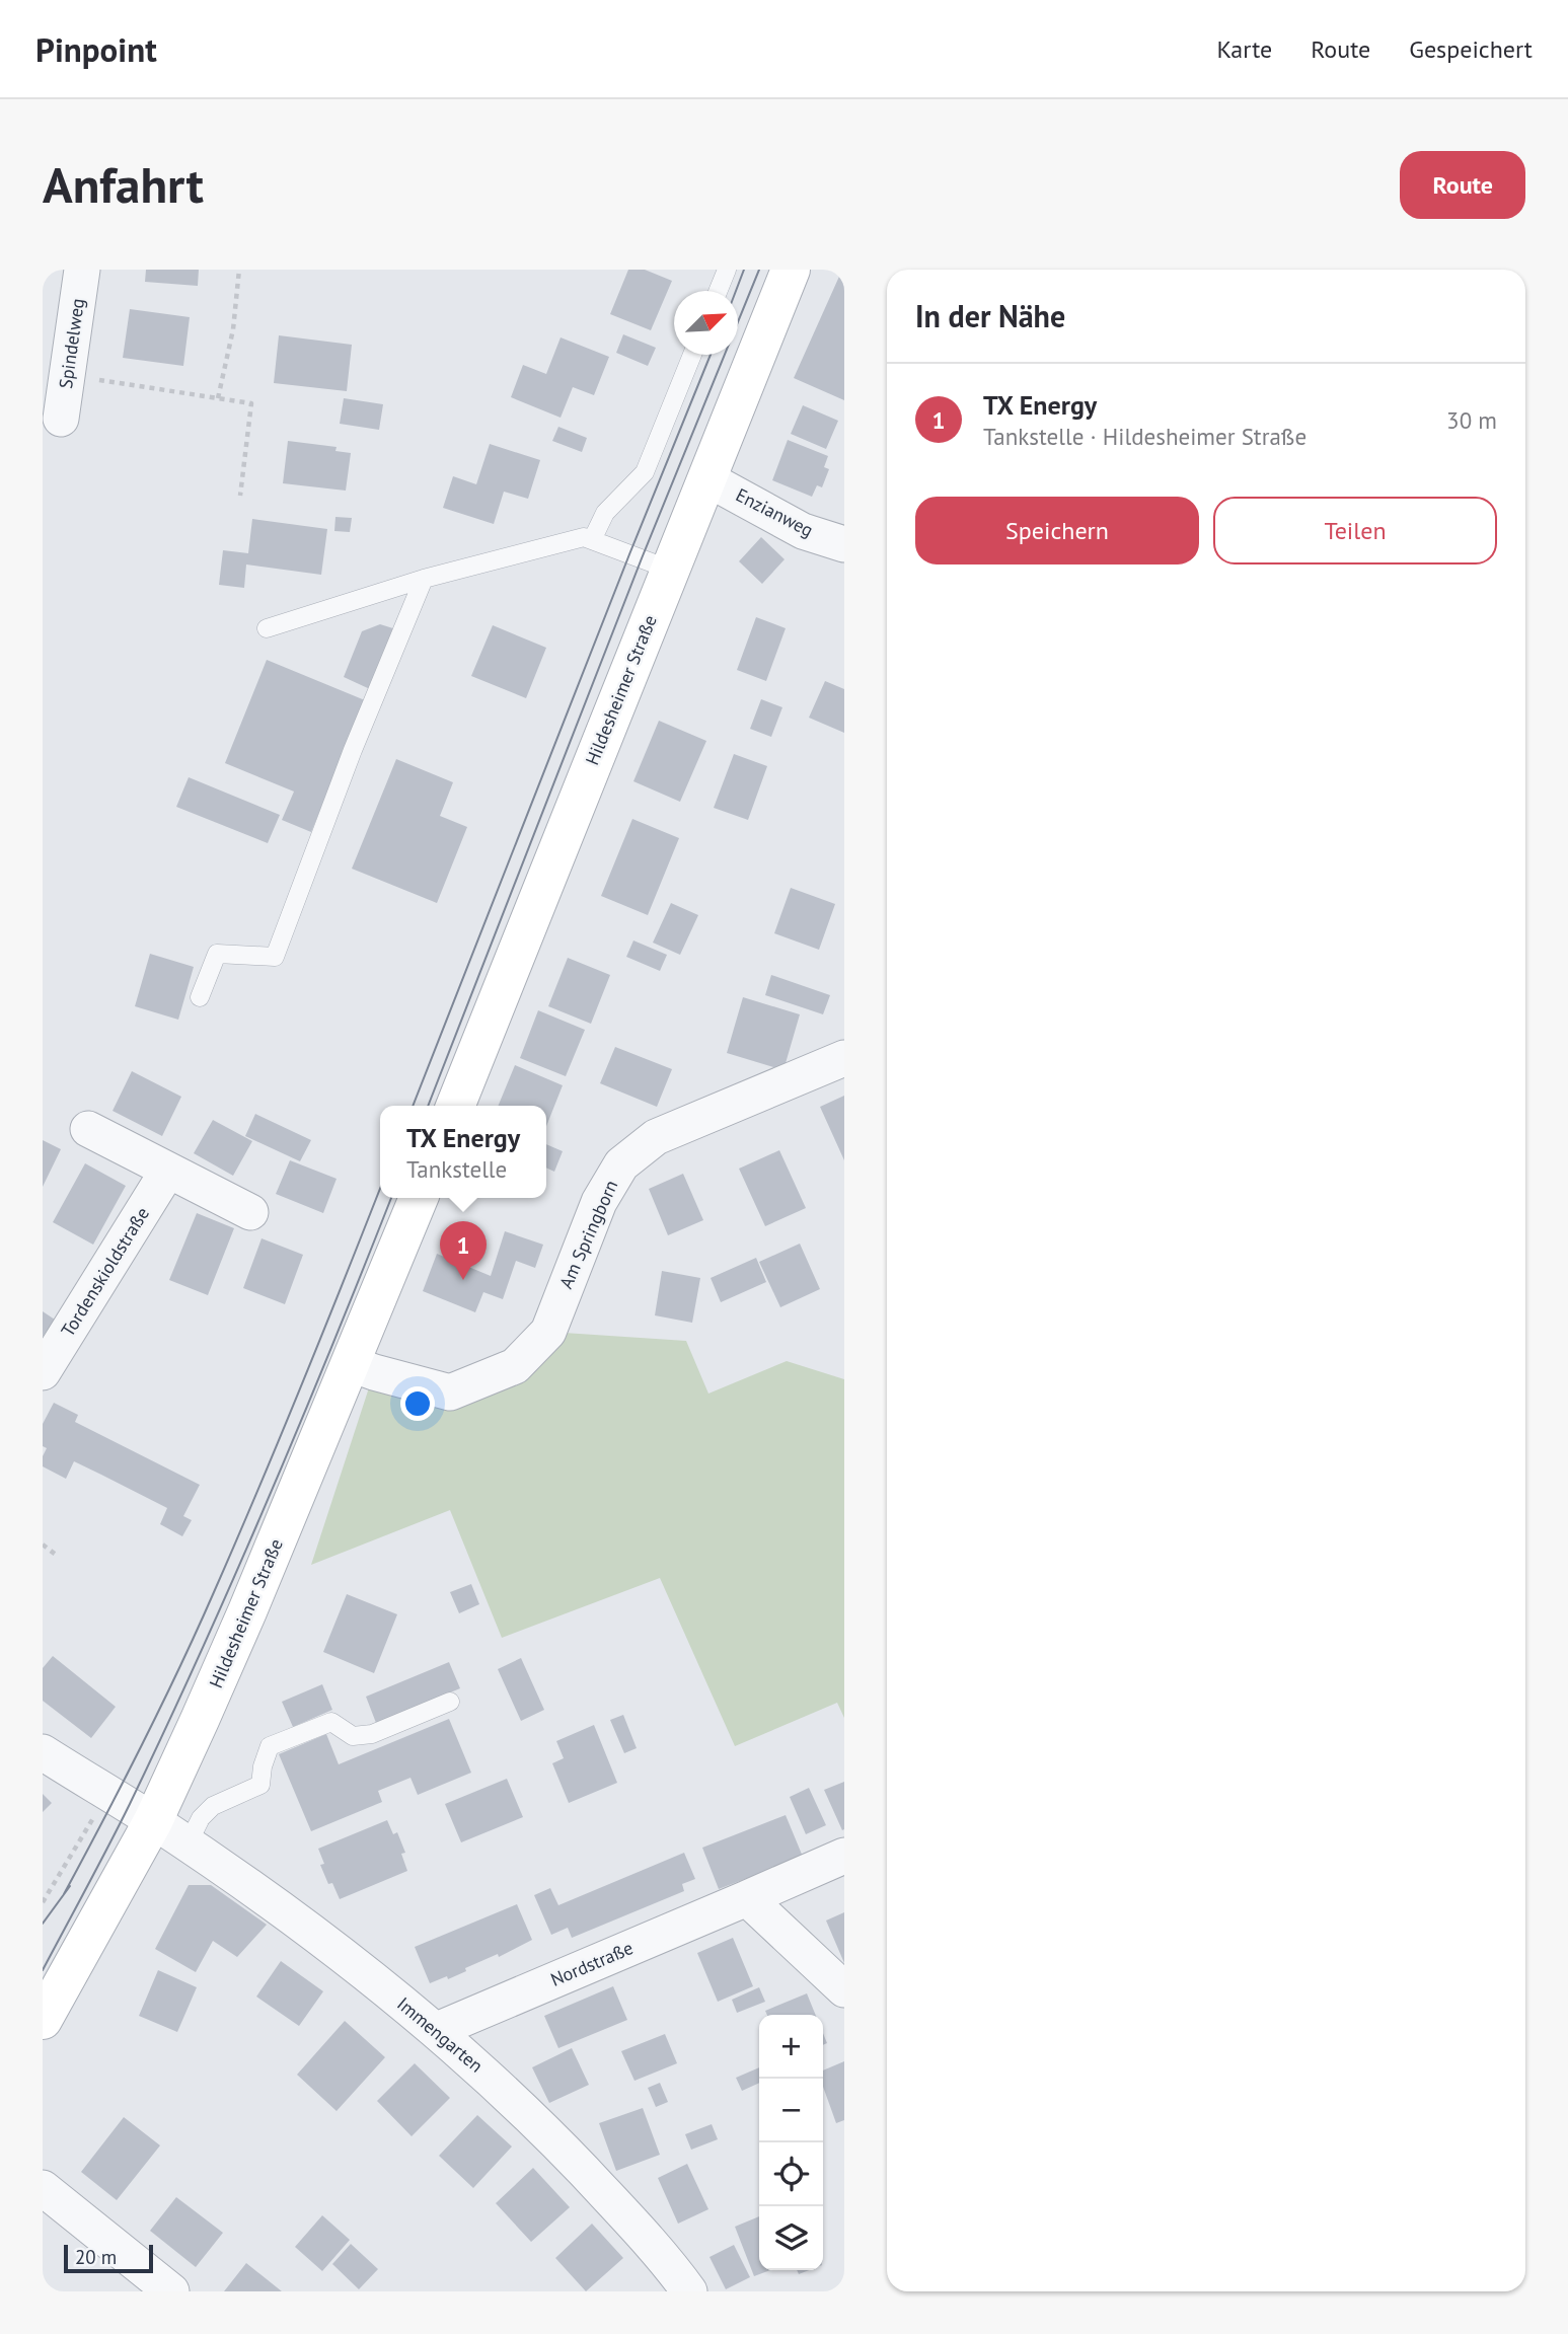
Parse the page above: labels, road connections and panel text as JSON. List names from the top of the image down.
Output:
{
  "streets": {
    "street": [
      "Spindelweg",
      "Enzianweg",
      "Hildesheimer Straße",
      "Am Springborn",
      "Tordenskioldstraße",
      "Nordstraße",
      "Immengarten"
    ]
  },
  "crossings": [
    ["Enzianweg", "Hildesheimer Straße"],
    ["Hildesheimer Straße", "Am Springborn"],
    ["Hildesheimer Straße", "Immengarten"],
    ["Nordstraße", "Immengarten"]
  ],
  "scale_bar": "20 m",
  "north": "top right",
  "page": {
    "header": "Pinpoint",
    "nav": ["Karte", "Route", "Gespeichert"],
    "buttons": [
      "Route",
      ["Speichern", "Teilen"]
    ],
    "title": "Anfahrt",
    "heading": "In der Nähe",
    "list": [
      {
        "mark": "1",
        "name": "TX Energy",
        "note": "Tankstelle · Hildesheimer Straße",
        "value": "30 m"
      }
    ],
    "popup": ["TX Energy", "Tankstelle"],
    "pins": "1",
    "map_buttons": ["+", "−"],
    "scale": "20 m"
  }
}
